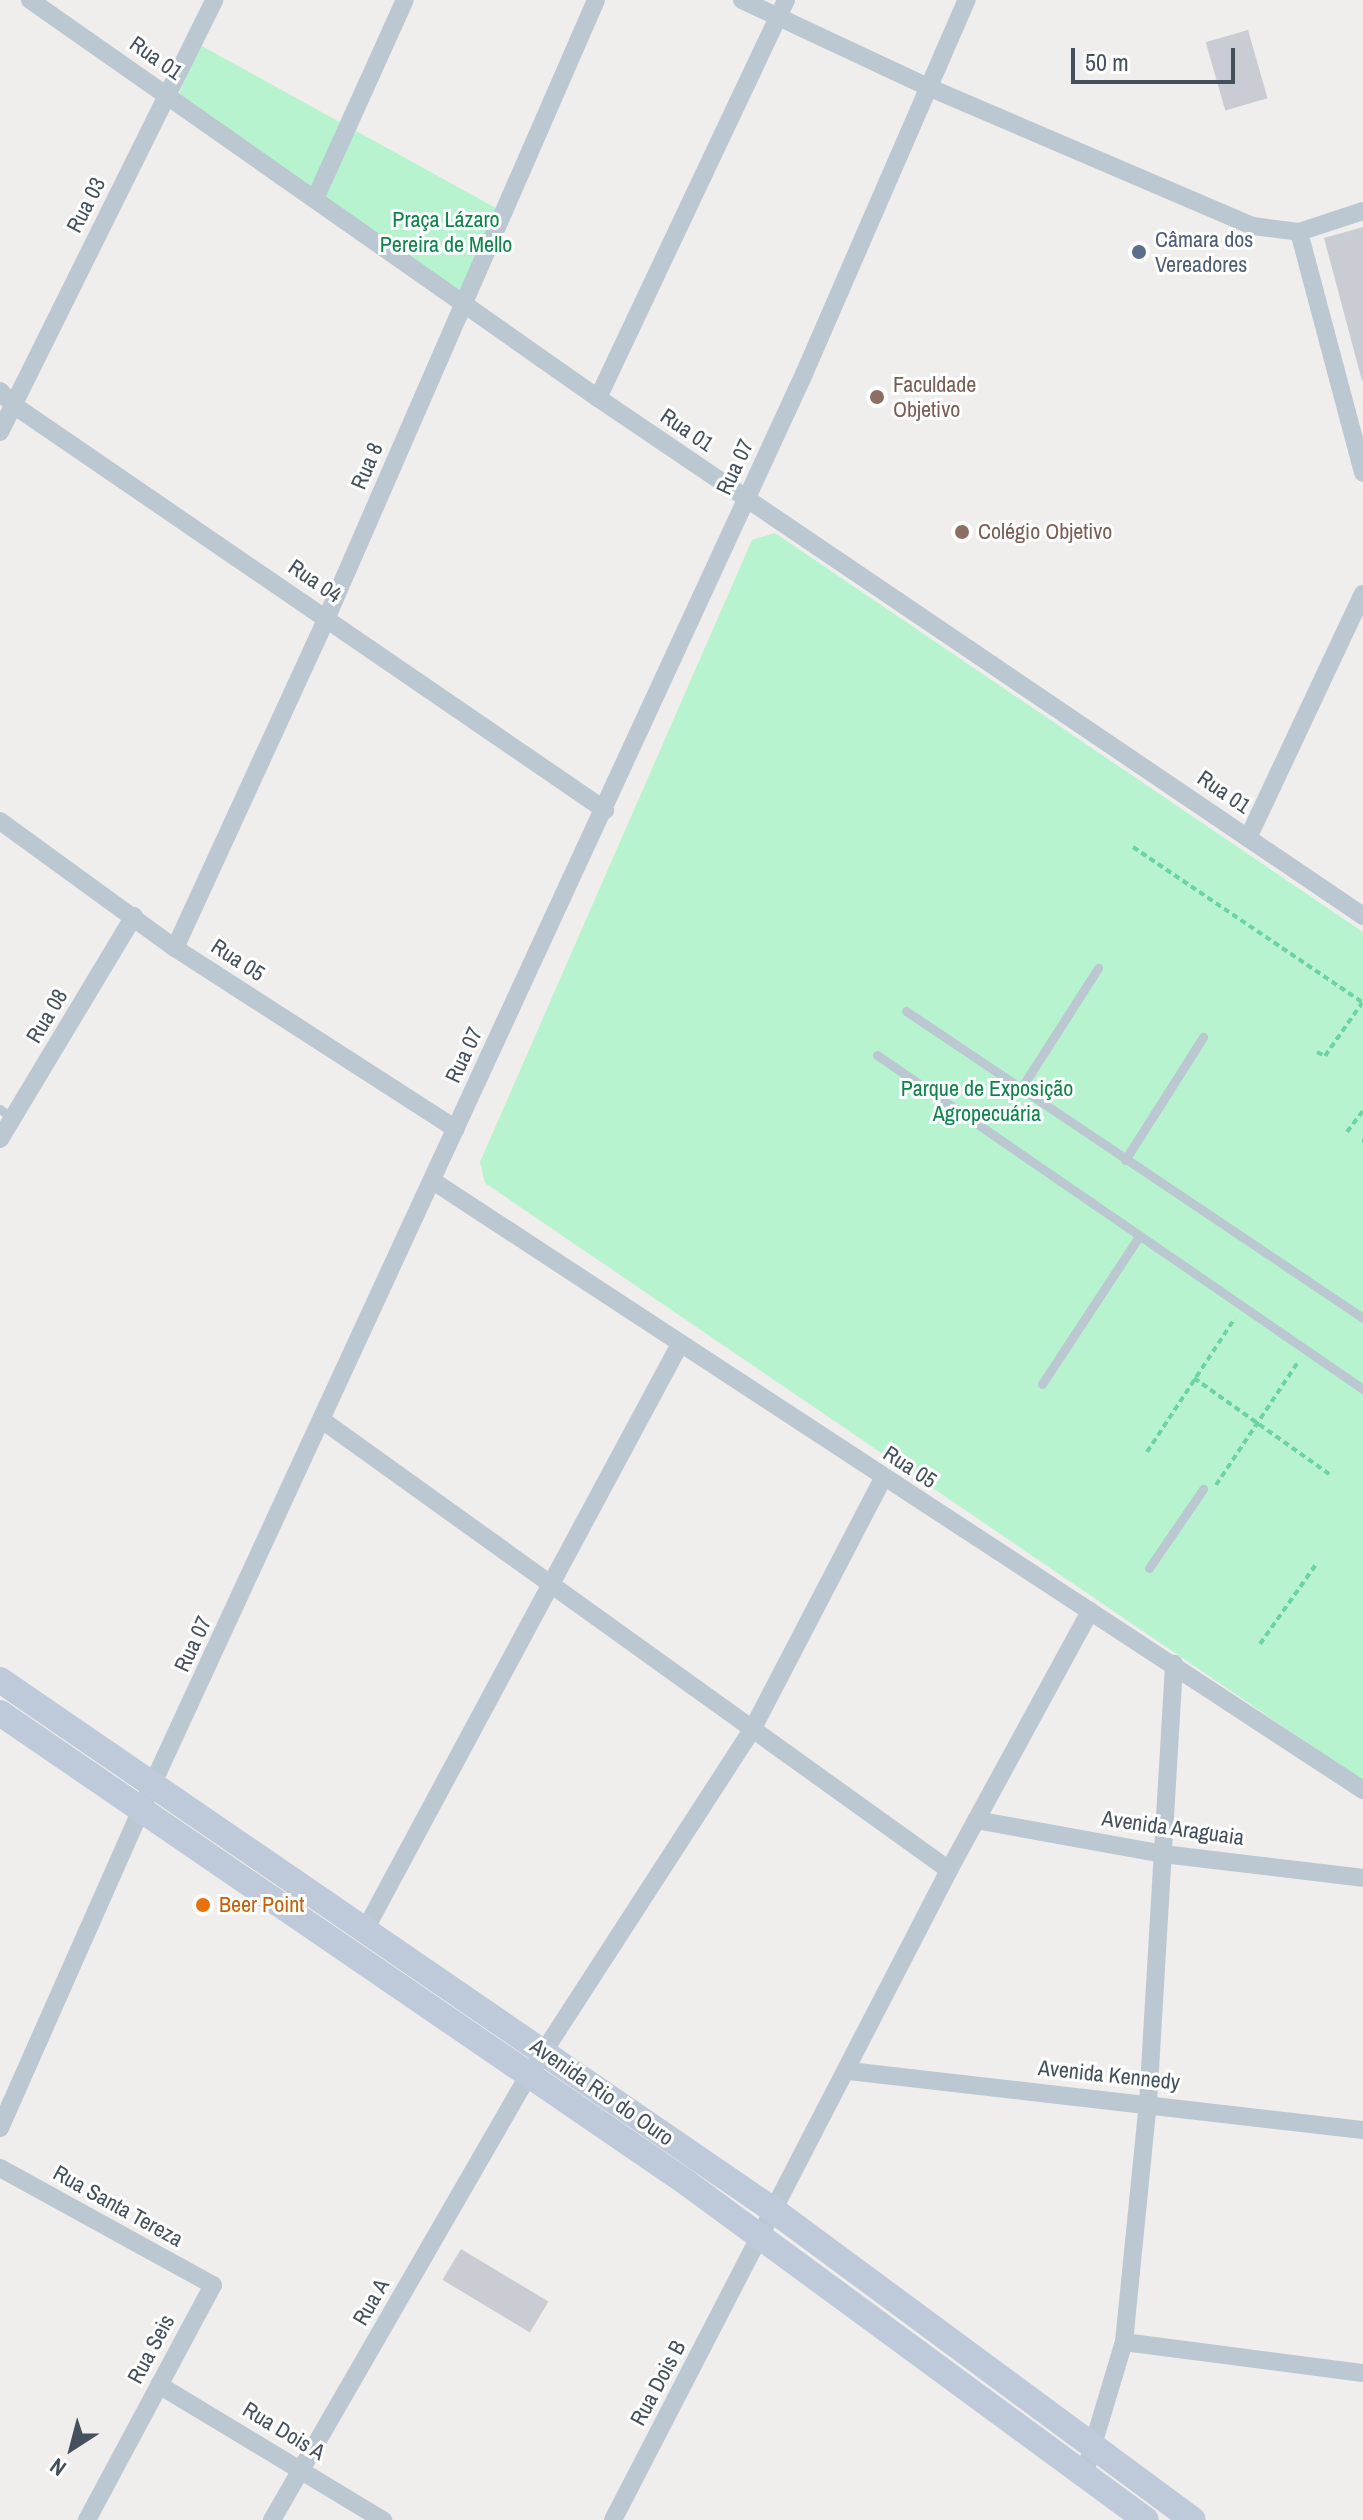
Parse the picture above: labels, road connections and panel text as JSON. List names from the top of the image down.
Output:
{
  "streets": {
    "main road": ["Avenida Rio do Ouro"],
    "street": [
      "Rua 01",
      "Rua 03",
      "Rua 8",
      "Rua 07",
      "Rua 04",
      "Rua 05",
      "Rua 08",
      "Avenida Araguaia",
      "Avenida Kennedy",
      "Rua Santa Tereza",
      "Rua A",
      "Rua Seis",
      "Rua Dois B",
      "Rua Dois A"
    ]
  },
  "crossings": [
    ["Rua 01", "Rua 03"],
    ["Rua 01", "Rua 8"],
    ["Rua 01", "Rua 07"],
    ["Rua 03", "Rua 04"],
    ["Rua 8", "Rua 04"],
    ["Rua 8", "Rua 05"],
    ["Rua 07", "Rua 04"],
    ["Rua 07", "Rua 05"],
    ["Rua 07", "Avenida Rio do Ouro"],
    ["Rua 05", "Rua 08"],
    ["Rua 05", "Rua A"],
    ["Rua 05", "Rua Dois B"],
    ["Avenida Araguaia", "Rua Dois B"],
    ["Avenida Kennedy", "Rua Dois B"],
    ["Avenida Rio do Ouro", "Rua A"],
    ["Avenida Rio do Ouro", "Rua Dois B"],
    ["Rua Santa Tereza", "Rua Seis"],
    ["Rua A", "Rua Dois A"],
    ["Rua Seis", "Rua Dois A"]
  ],
  "parks": ["Praça Lázaro Pereira de Mello", "Parque de Exposição Agropecuária"],
  "places": [
    "Câmara dos Vereadores",
    "Faculdade Objetivo",
    "Colégio Objetivo",
    "Beer Point"
  ],
  "scale_bar": "50 m",
  "north": "bottom left"
}
